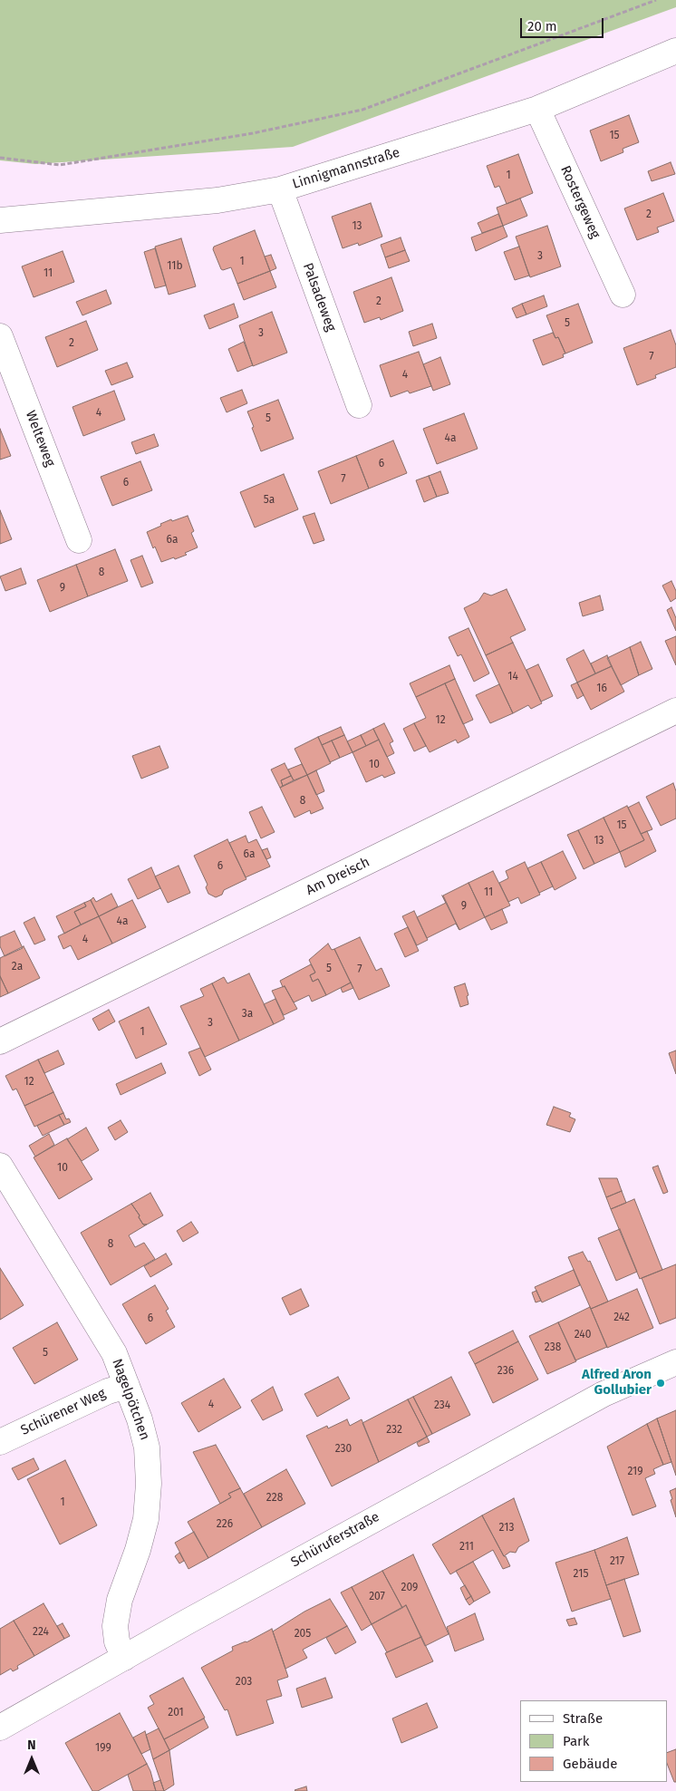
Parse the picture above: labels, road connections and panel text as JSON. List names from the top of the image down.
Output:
{
  "streets": {
    "street": [
      "Linnigmannstraße",
      "Rostergeweg",
      "Palsadeweg",
      "Welteweg",
      "Am Dreisch",
      "Nagelpötchen",
      "Schürener Weg",
      "Schüruferstraße"
    ]
  },
  "crossings": [
    ["Linnigmannstraße", "Rostergeweg"],
    ["Linnigmannstraße", "Palsadeweg"],
    ["Nagelpötchen", "Schürener Weg"],
    ["Nagelpötchen", "Schüruferstraße"]
  ],
  "places": ["Alfred Aron Gollubier"],
  "house_numbers": [
    "15",
    "1",
    "2",
    "13",
    "3",
    "1",
    "11b",
    "11",
    "2",
    "5",
    "3",
    "2",
    "7",
    "4",
    "4",
    "5",
    "4a",
    "6",
    "7",
    "6",
    "5a",
    "6a",
    "8",
    "9",
    "14",
    "16",
    "12",
    "10",
    "8",
    "15",
    "13",
    "6a",
    "6",
    "11",
    "9",
    "4a",
    "4",
    "2a",
    "5",
    "7",
    "3a",
    "3",
    "1",
    "12",
    "10",
    "8",
    "242",
    "6",
    "240",
    "238",
    "5",
    "236",
    "4",
    "234",
    "232",
    "230",
    "219",
    "228",
    "1",
    "226",
    "213",
    "211",
    "217",
    "215",
    "209",
    "207",
    "224",
    "205",
    "203",
    "201",
    "199"
  ],
  "legend": ["Straße", "Park", "Gebäude"],
  "scale_bar": "20 m",
  "north": "top"
}
